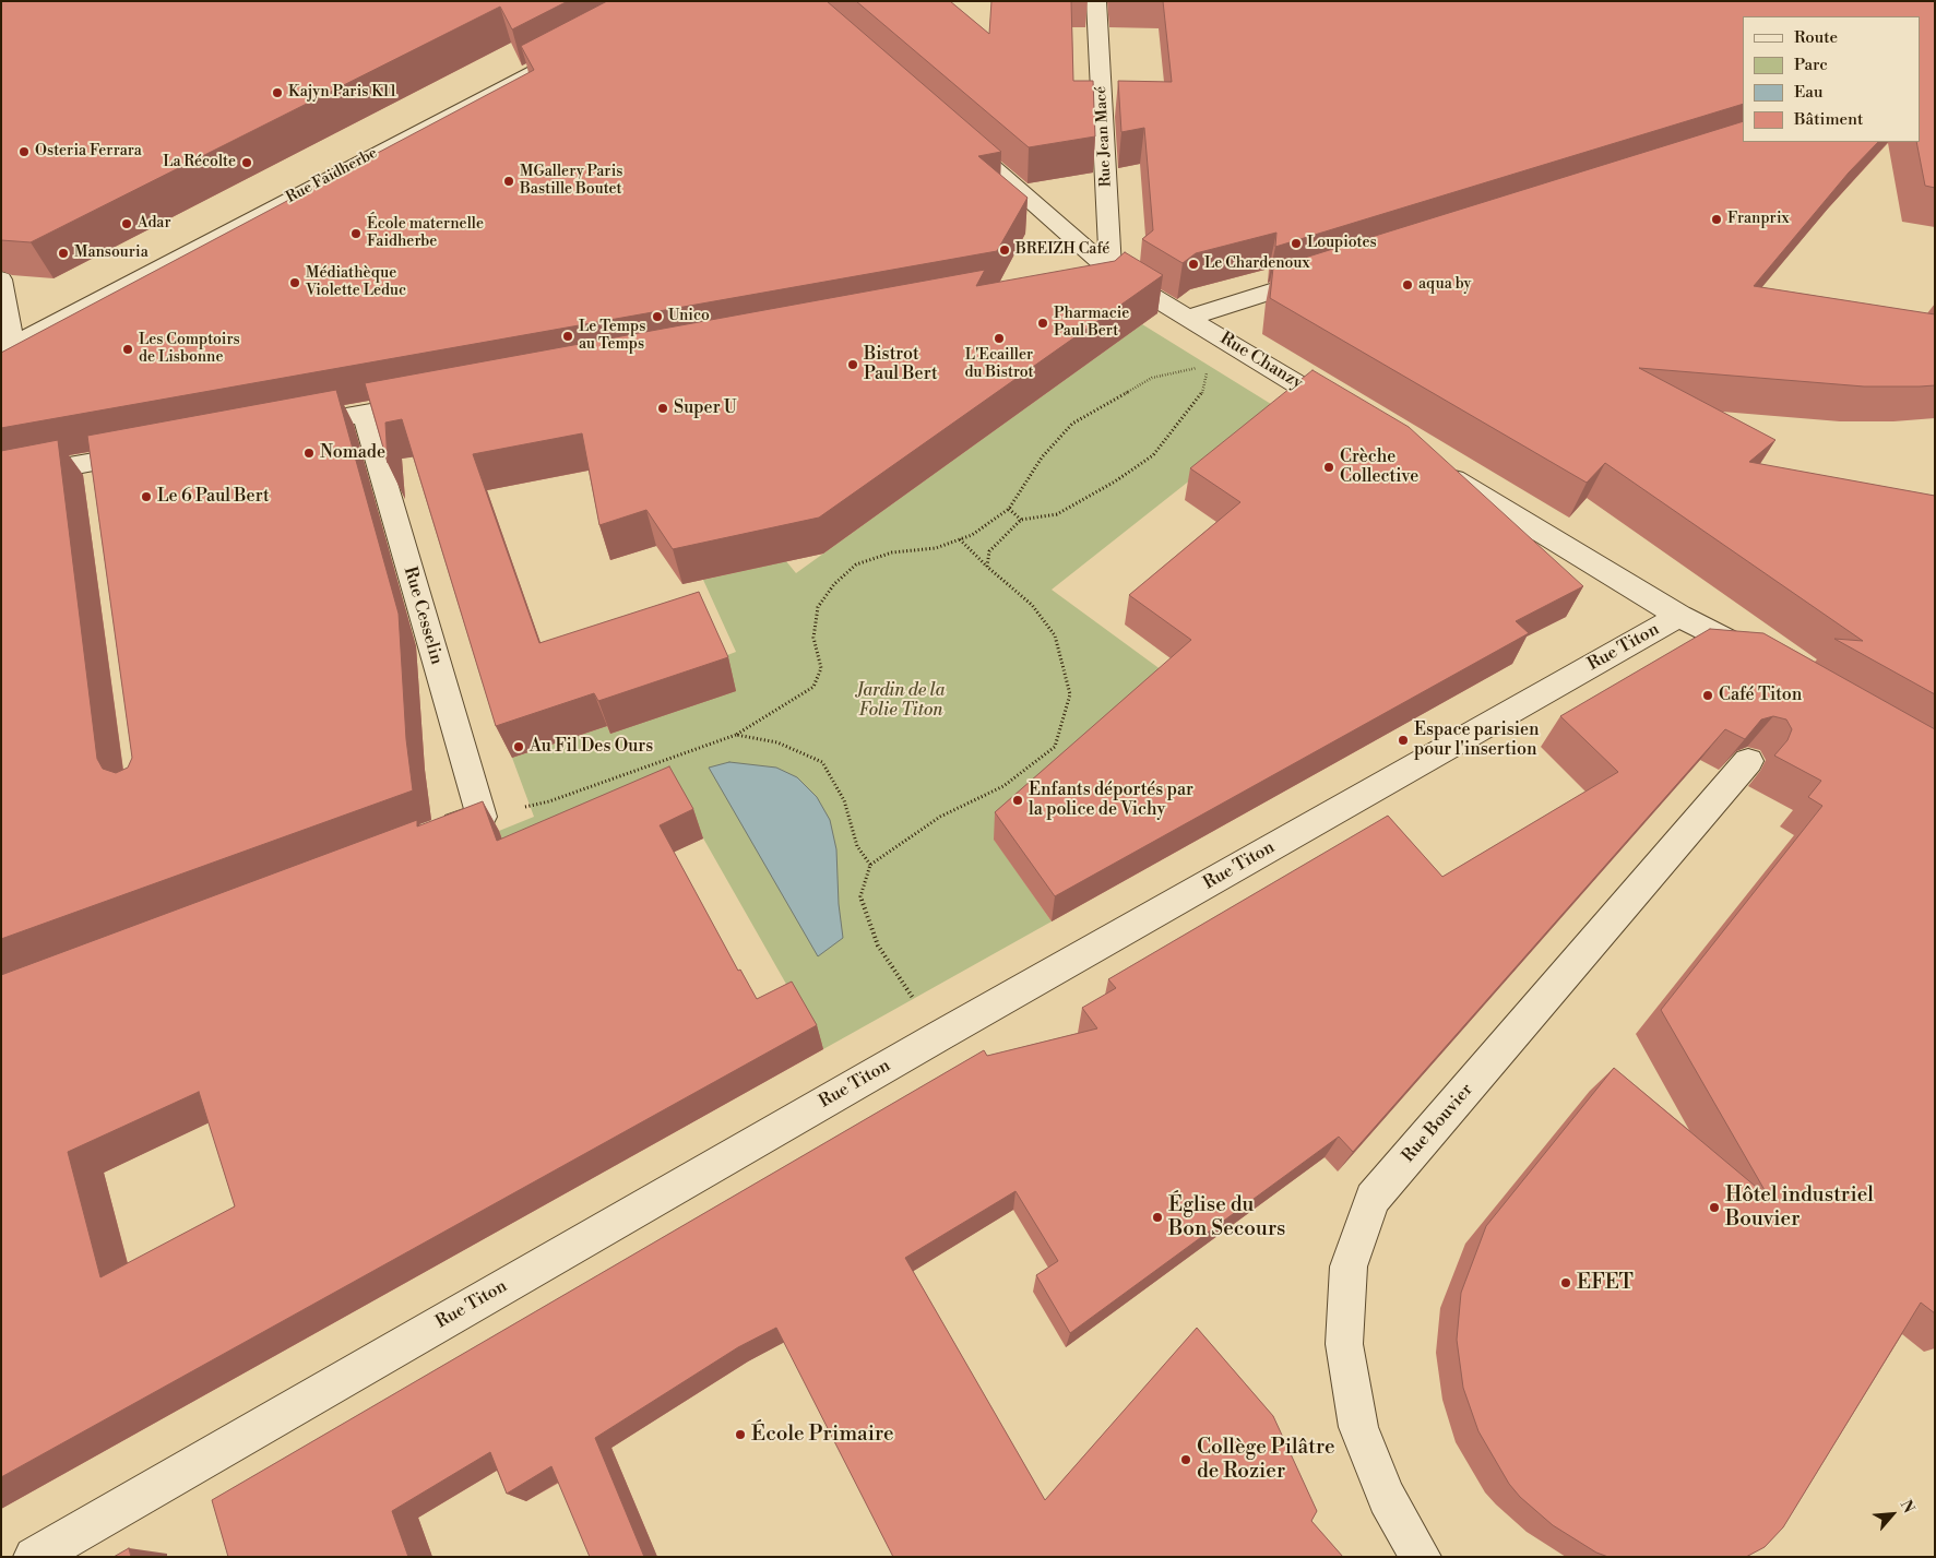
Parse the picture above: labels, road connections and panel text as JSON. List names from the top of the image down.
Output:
{
  "streets": {
    "street": [
      "Rue Jean Macé",
      "Rue Faidherbe",
      "Rue Chanzy",
      "Rue Cesselin",
      "Rue Titon",
      "Rue Bouvier"
    ]
  },
  "crossings": [
    ["Rue Jean Macé", "Rue Chanzy"]
  ],
  "parks": ["Jardin de la Folie Titon"],
  "places": [
    "Kajyn Paris K11",
    "Osteria Ferrara",
    "La Récolte",
    "MGallery Paris Bastille Boutet",
    "Franprix",
    "Adar",
    "École maternelle Faidherbe",
    "Loupiotes",
    "BREIZH Café",
    "Mansouria",
    "Le Chardenoux",
    "Médiathèque Violette Leduc",
    "aqua by",
    "Unico",
    "Pharmacie Paul Bert",
    "Le Temps au Temps",
    "L'Ecailler du Bistrot",
    "Les Comptoirs de Lisbonne",
    "Bistrot Paul Bert",
    "Super U",
    "Nomade",
    "Crèche Collective",
    "Le 6 Paul Bert",
    "Café Titon",
    "Espace parisien pour l'insertion",
    "Au Fil Des Ours",
    "Enfants déportés par la police de Vichy",
    "Hôtel industriel Bouvier",
    "Église du Bon Secours",
    "EFET",
    "École Primaire",
    "Collège Pilâtre de Rozier"
  ],
  "legend": [
    "Route",
    "Parc",
    "Eau",
    "Bâtiment"
  ],
  "north": "top right"
}
